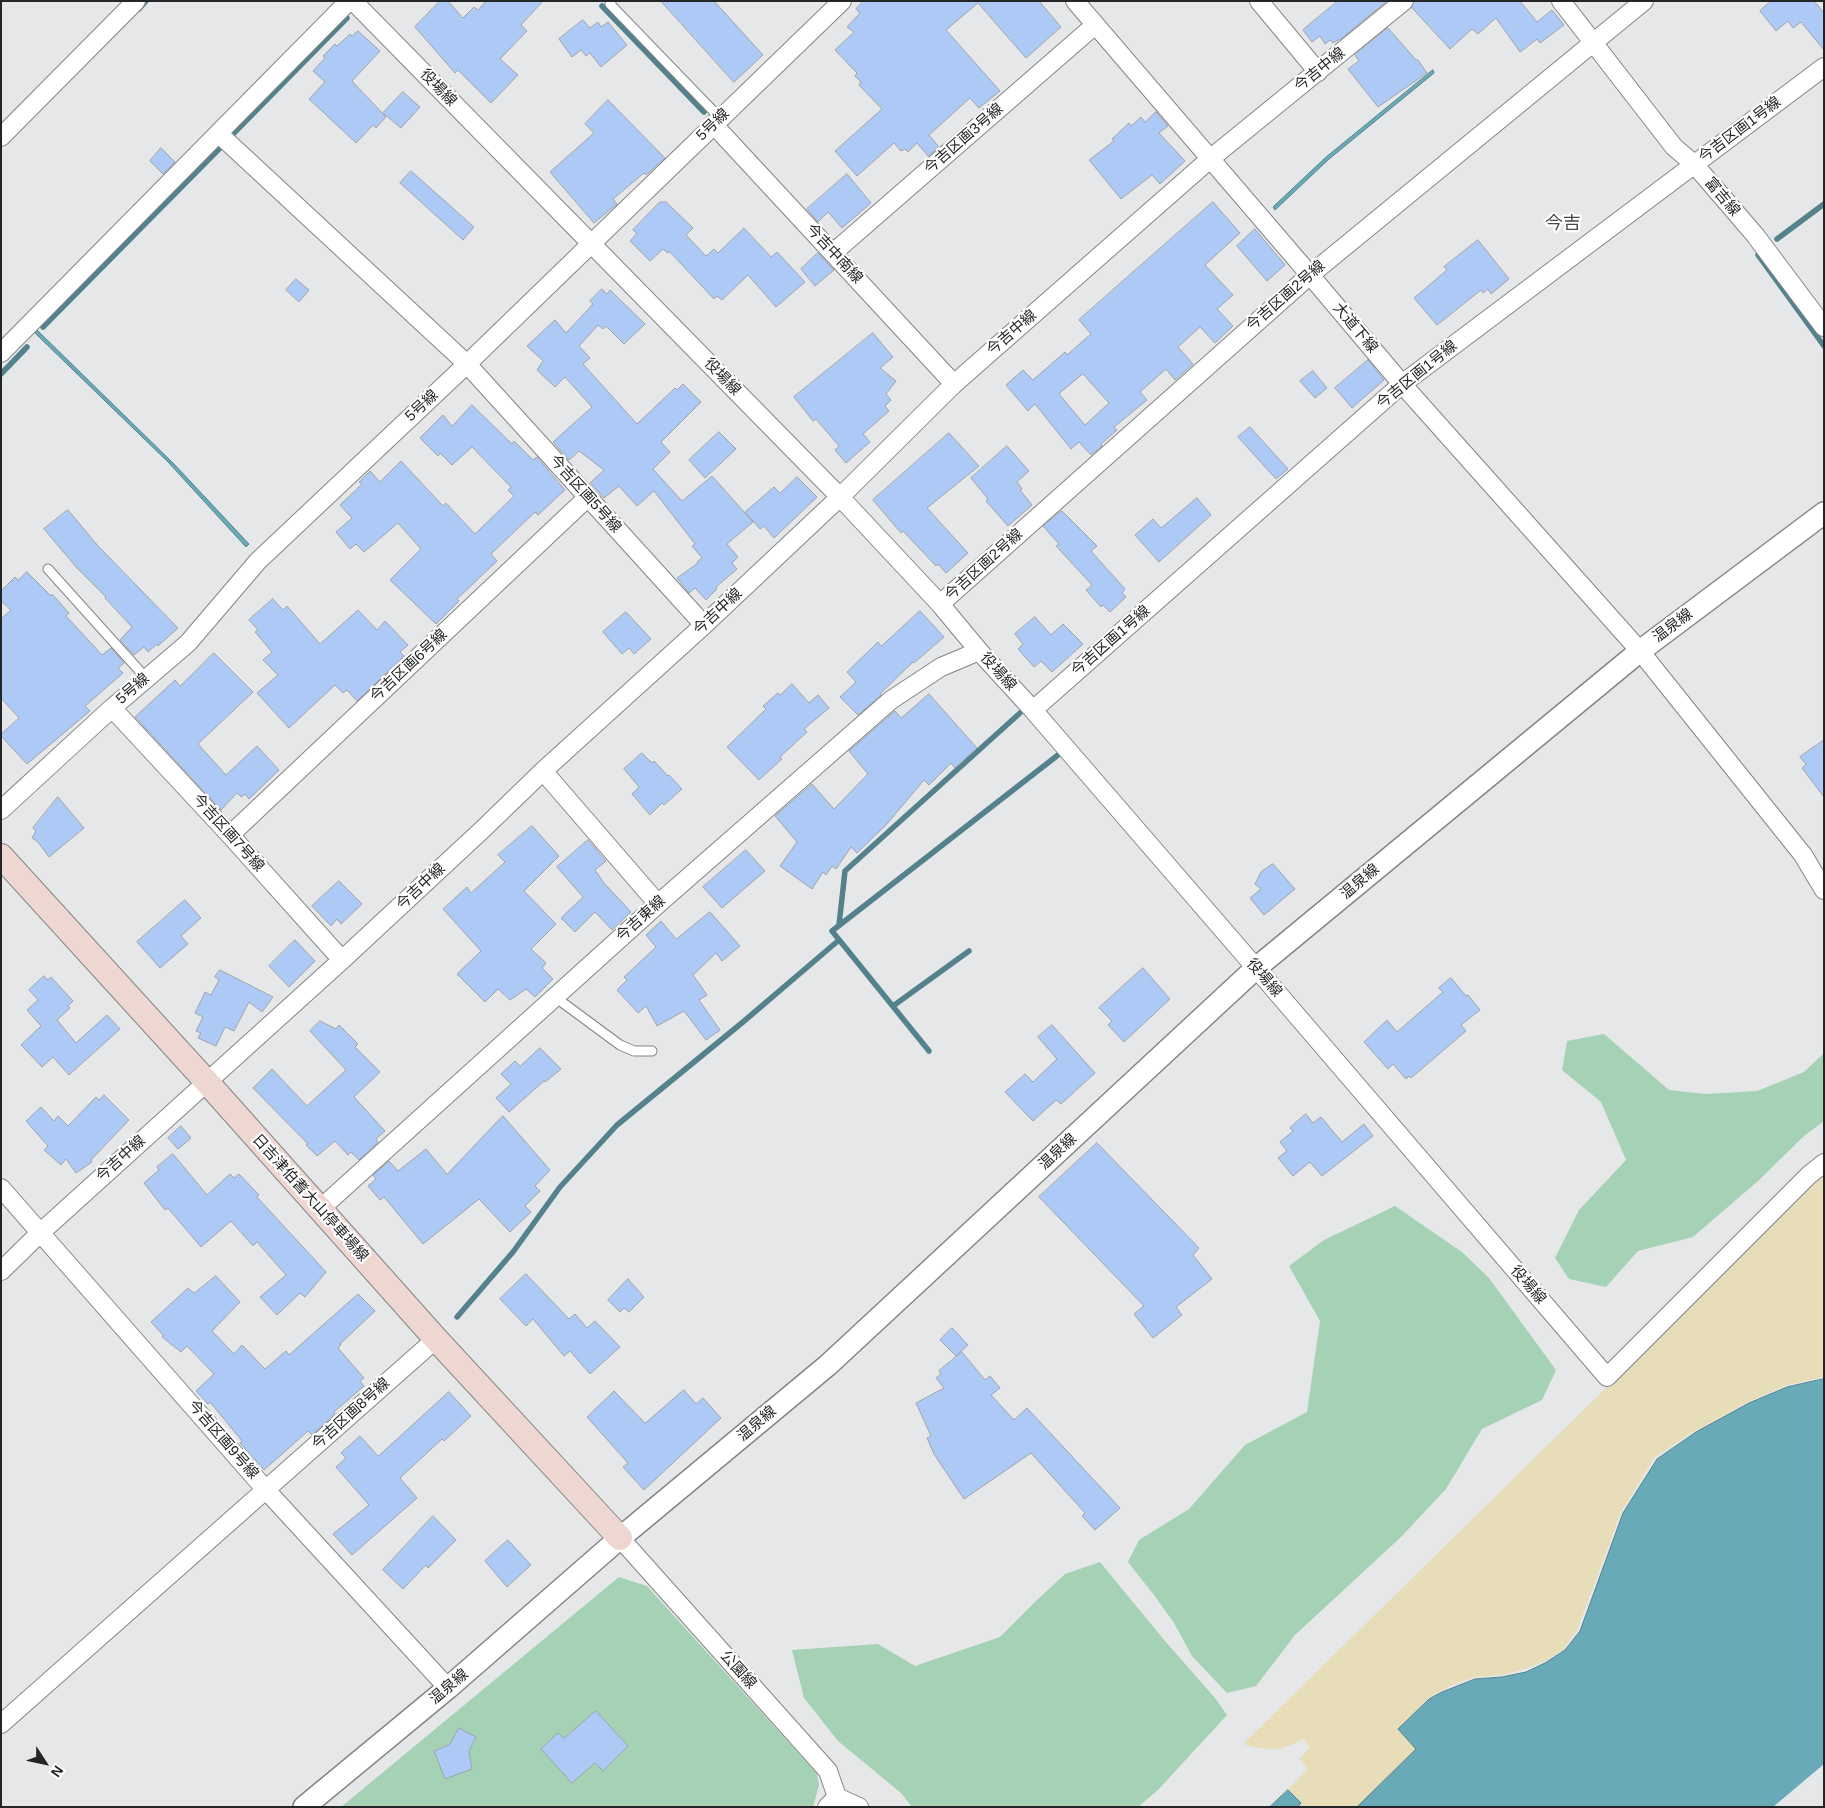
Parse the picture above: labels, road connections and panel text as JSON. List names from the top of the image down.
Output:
{
  "streets": {
    "main road": ["日吉津伯耆大山停車場線"],
    "street": [
      "今吉中線",
      "役場線",
      "5号線",
      "今吉区画1号線",
      "今吉区画3号線",
      "富吉線",
      "今吉中南線",
      "今吉区画2号線",
      "大道下線",
      "今吉区画5号線",
      "温泉線",
      "今吉区画6号線",
      "今吉区画7号線",
      "今吉東線",
      "今吉区画8号線",
      "今吉区画9号線",
      "公園線"
    ]
  },
  "crossings": [
    ["今吉中線", "役場線"],
    ["今吉中線", "今吉中南線"],
    ["今吉中線", "大道下線"],
    ["今吉中線", "今吉区画5号線"],
    ["今吉中線", "今吉区画7号線"],
    ["今吉中線", "日吉津伯耆大山停車場線"],
    ["今吉中線", "今吉区画9号線"],
    ["役場線", "5号線"],
    ["役場線", "今吉区画1号線"],
    ["役場線", "今吉区画2号線"],
    ["役場線", "温泉線"],
    ["役場線", "今吉東線"],
    ["5号線", "今吉中南線"],
    ["5号線", "今吉区画5号線"],
    ["5号線", "今吉区画7号線"],
    ["今吉区画1号線", "富吉線"],
    ["今吉区画1号線", "大道下線"],
    ["今吉区画3号線", "今吉中南線"],
    ["今吉区画3号線", "大道下線"],
    ["富吉線", "今吉区画2号線"],
    ["今吉区画2号線", "大道下線"],
    ["大道下線", "温泉線"],
    ["今吉区画5号線", "今吉区画6号線"],
    ["温泉線", "日吉津伯耆大山停車場線"],
    ["温泉線", "今吉区画9号線"],
    ["温泉線", "公園線"],
    ["今吉区画6号線", "今吉区画7号線"],
    ["今吉東線", "日吉津伯耆大山停車場線"],
    ["日吉津伯耆大山停車場線", "今吉区画8号線"],
    ["日吉津伯耆大山停車場線", "公園線"],
    ["今吉区画8号線", "今吉区画9号線"]
  ],
  "districts": ["今吉"],
  "north": "bottom right"
}
